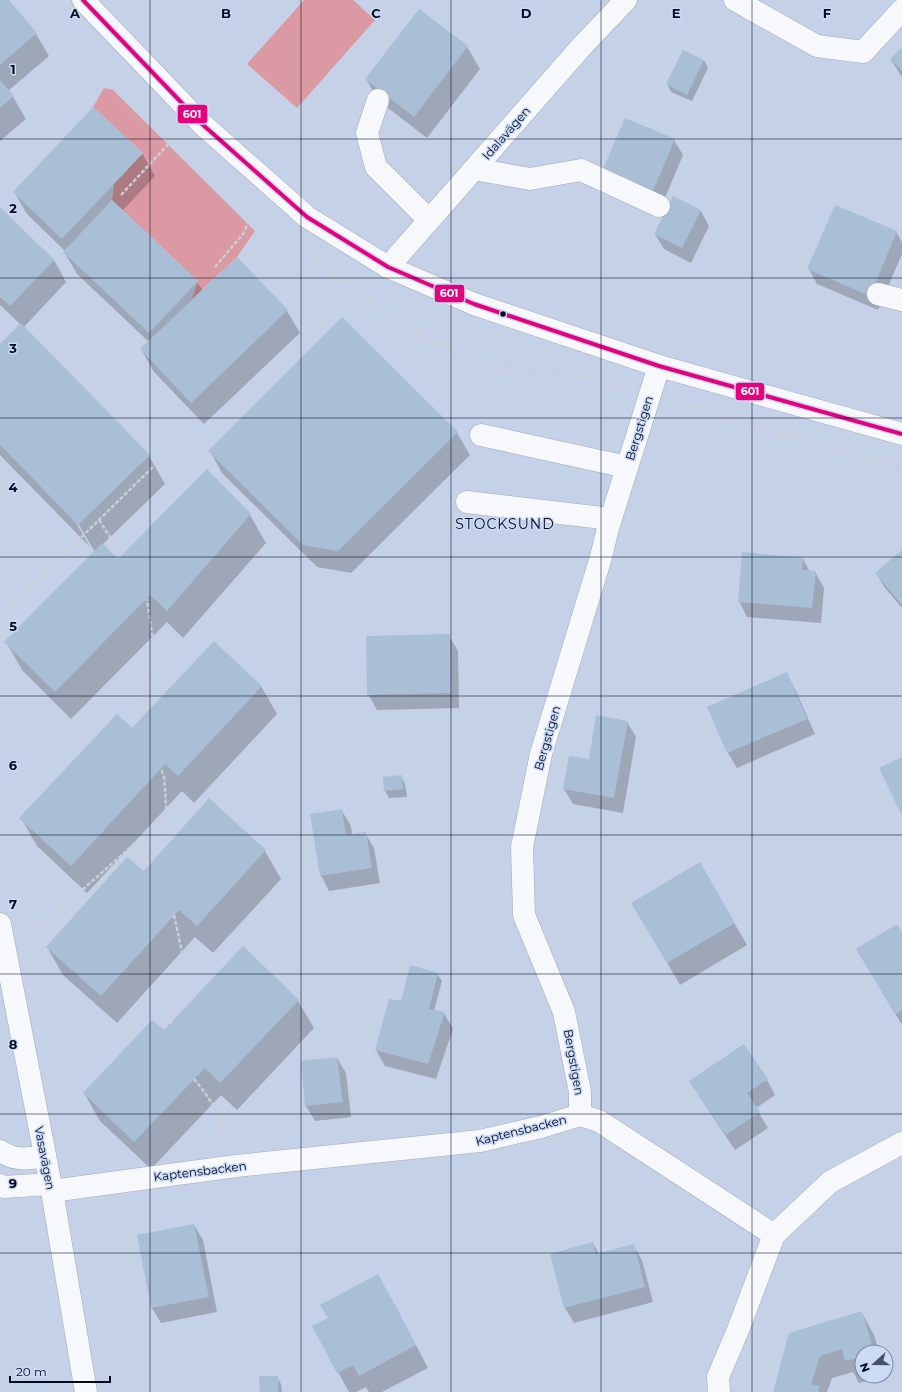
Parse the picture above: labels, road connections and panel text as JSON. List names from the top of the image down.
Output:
{
  "streets": {
    "street": [
      "Idalavägen",
      "Bergstigen",
      "Kaptensbacken",
      "Vasavägen"
    ]
  },
  "crossings": [
    ["Bergstigen", "Kaptensbacken"],
    ["Kaptensbacken", "Vasavägen"]
  ],
  "districts": ["STOCKSUND"],
  "lines": ["transit line 601"],
  "scale_bar": "20 m",
  "north": "left",
  "grid": {
    "columns": [
      "A",
      "B",
      "C",
      "D",
      "E",
      "F"
    ],
    "rows": [
      "1",
      "2",
      "3",
      "4",
      "5",
      "6",
      "7",
      "8",
      "9"
    ]
  }
}
